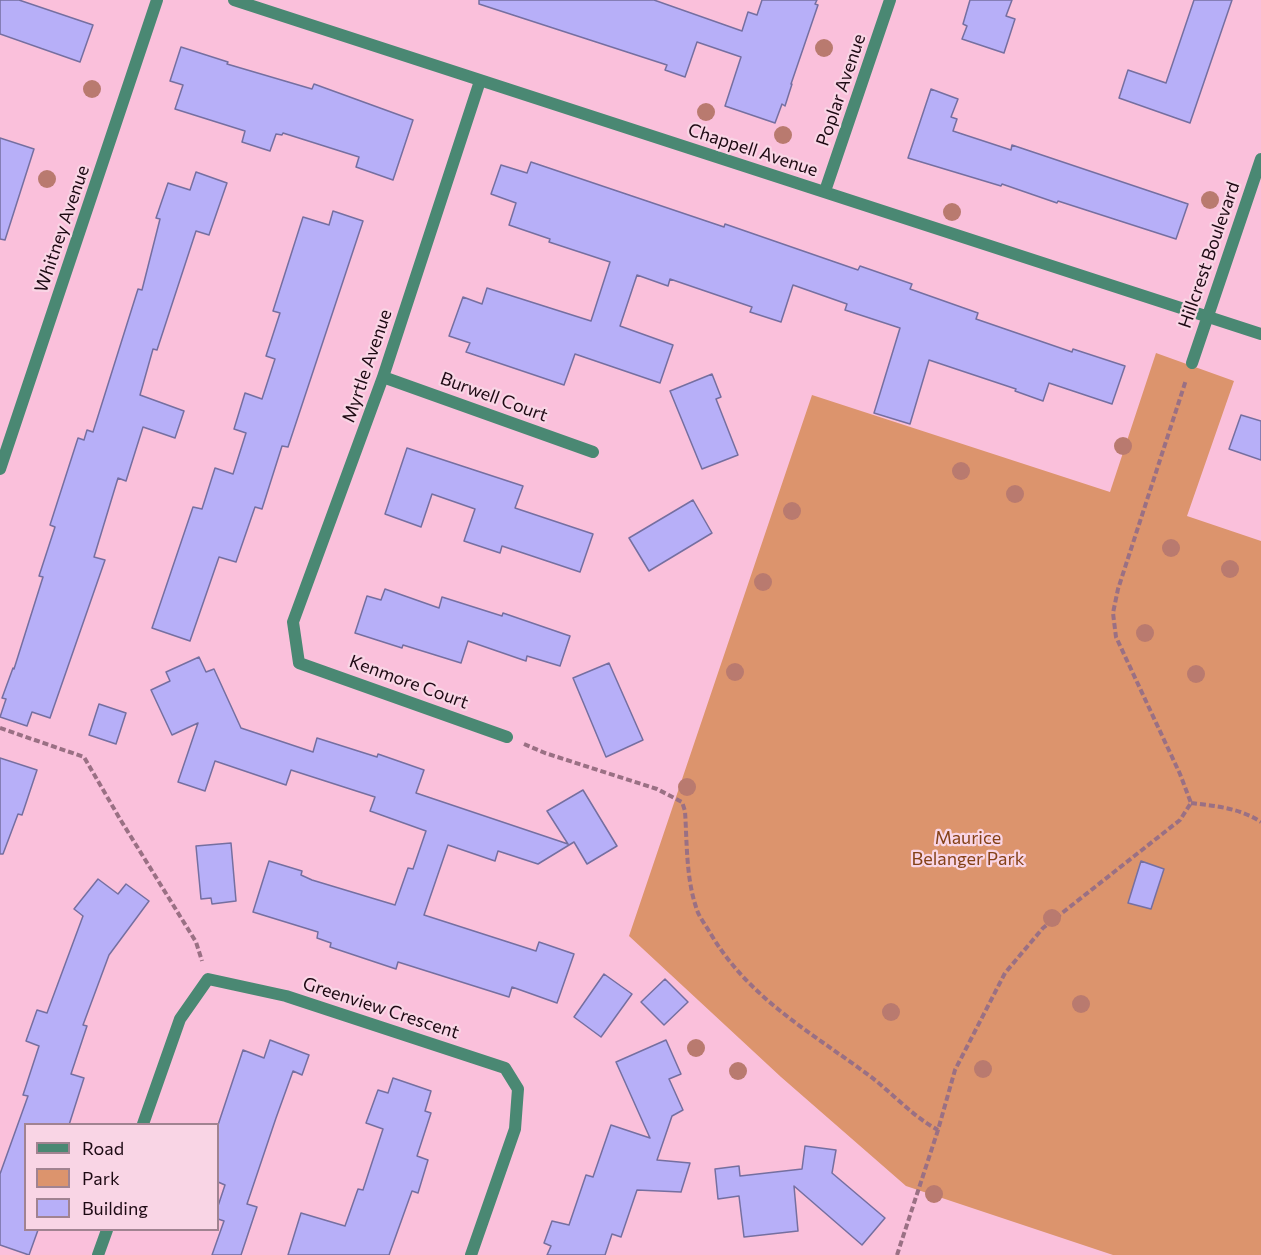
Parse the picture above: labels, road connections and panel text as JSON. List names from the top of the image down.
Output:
{
  "streets": {
    "street": [
      "Poplar Avenue",
      "Chappell Avenue",
      "Whitney Avenue",
      "Hillcrest Boulevard",
      "Myrtle Avenue",
      "Burwell Court",
      "Kenmore Court",
      "Greenview Crescent"
    ]
  },
  "crossings": [
    ["Poplar Avenue", "Chappell Avenue"],
    ["Chappell Avenue", "Hillcrest Boulevard"],
    ["Chappell Avenue", "Myrtle Avenue"],
    ["Myrtle Avenue", "Burwell Court"],
    ["Myrtle Avenue", "Kenmore Court"]
  ],
  "parks": ["Maurice Belanger Park"],
  "legend": ["Road", "Park", "Building"]
}
